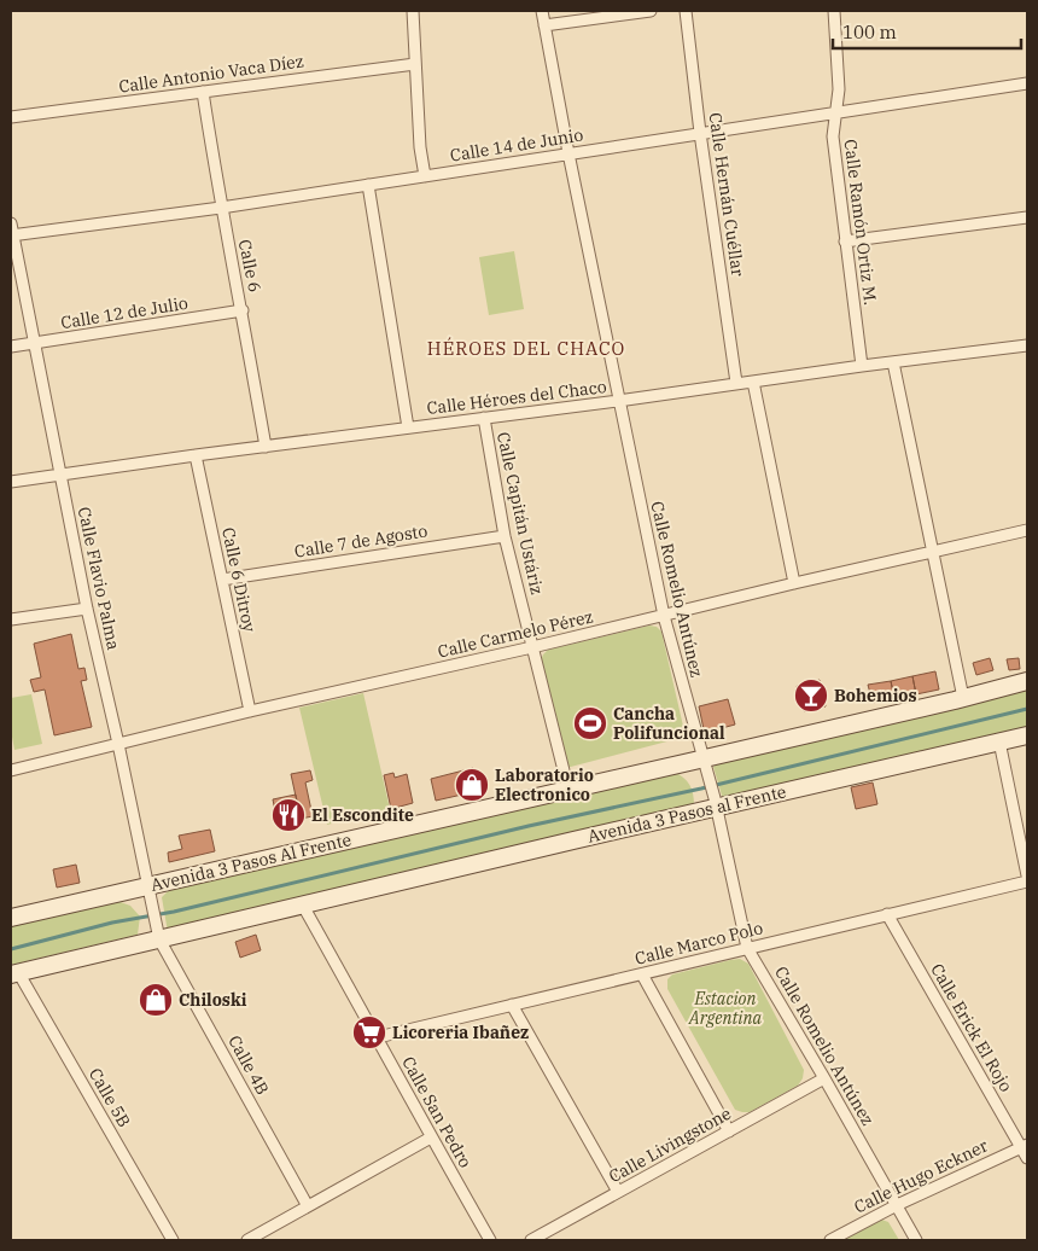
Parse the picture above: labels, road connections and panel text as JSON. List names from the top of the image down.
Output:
{
  "streets": {
    "main road": ["Avenida 3 Pasos al Frente", "Avenida 3 Pasos Al Frente"],
    "street": [
      "Calle Antonio Vaca Díez",
      "Calle 14 de Junio",
      "Calle Hernán Cuéllar",
      "Calle Ramón Ortiz M.",
      "Calle 6",
      "Calle 12 de Julio",
      "Calle Héroes del Chaco",
      "Calle Capitán Ustáriz",
      "Calle 7 de Agosto",
      "Calle Flavio Palma",
      "Calle 6 Ditroy",
      "Calle Romelio Antúnez",
      "Calle Carmelo Pérez",
      "Calle Marco Polo",
      "Calle Erick El Rojo",
      "Calle 4B",
      "Calle 5B",
      "Calle San Pedro",
      "Calle Livingstone",
      "Calle Hugo Eckner"
    ]
  },
  "crossings": [
    ["Calle Antonio Vaca Díez", "Calle 6"],
    ["Calle 14 de Junio", "Calle Hernán Cuéllar"],
    ["Calle 14 de Junio", "Calle Ramón Ortiz M."],
    ["Calle 14 de Junio", "Calle 6"],
    ["Calle 14 de Junio", "Calle Flavio Palma"],
    ["Calle 14 de Junio", "Calle Romelio Antúnez"],
    ["Calle Hernán Cuéllar", "Calle Héroes del Chaco"],
    ["Calle Ramón Ortiz M.", "Calle Héroes del Chaco"],
    ["Calle 6", "Calle 12 de Julio"],
    ["Calle 6", "Calle Héroes del Chaco"],
    ["Calle 12 de Julio", "Calle Flavio Palma"],
    ["Calle Héroes del Chaco", "Calle Capitán Ustáriz"],
    ["Calle Héroes del Chaco", "Calle Flavio Palma"],
    ["Calle Héroes del Chaco", "Calle 6 Ditroy"],
    ["Calle Héroes del Chaco", "Calle Romelio Antúnez"],
    ["Calle Capitán Ustáriz", "Calle 7 de Agosto"],
    ["Calle Capitán Ustáriz", "Calle Carmelo Pérez"],
    ["Calle Capitán Ustáriz", "Avenida 3 Pasos Al Frente"],
    ["Calle 7 de Agosto", "Calle 6 Ditroy"],
    ["Calle Flavio Palma", "Calle Carmelo Pérez"],
    ["Calle Flavio Palma", "Avenida 3 Pasos Al Frente"],
    ["Calle Flavio Palma", "Calle 4B"],
    ["Calle 6 Ditroy", "Calle Carmelo Pérez"],
    ["Calle Romelio Antúnez", "Calle Carmelo Pérez"],
    ["Calle Romelio Antúnez", "Avenida 3 Pasos al Frente"],
    ["Calle Romelio Antúnez", "Avenida 3 Pasos Al Frente"],
    ["Calle Romelio Antúnez", "Calle Marco Polo"],
    ["Calle Romelio Antúnez", "Calle Livingstone"],
    ["Calle Romelio Antúnez", "Calle Hugo Eckner"],
    ["Avenida 3 Pasos al Frente", "Calle San Pedro"],
    ["Calle Marco Polo", "Calle Erick El Rojo"],
    ["Calle Marco Polo", "Calle San Pedro"],
    ["Calle Erick El Rojo", "Calle Hugo Eckner"]
  ],
  "districts": ["HÉROES DEL CHACO"],
  "parks": ["Estacion Argentina"],
  "places": {
    "bar": ["Bohemios"],
    "sports": ["Cancha Polifuncional"],
    "shop": ["Laboratorio Electronico", "Chiloski"],
    "restaurant": ["El Escondite"],
    "supermarket": ["Licoreria Ibañez"]
  },
  "scale_bar": "100 m"
}
